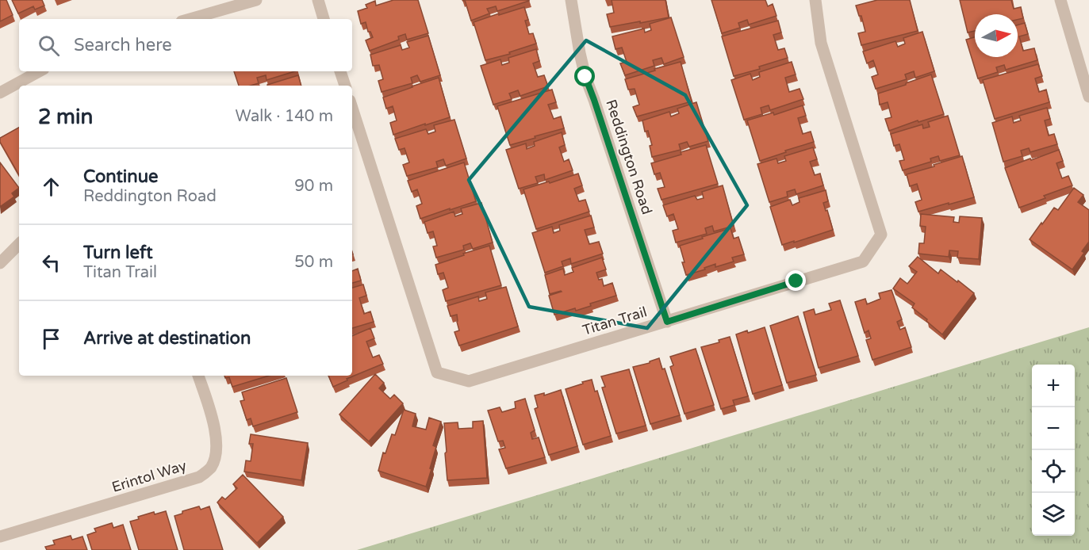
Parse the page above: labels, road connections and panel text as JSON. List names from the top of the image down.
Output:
{
  "streets": {
    "street": ["Reddington Road", "Titan Trail", "Erintol Way"]
  },
  "crossings": [
    ["Reddington Road", "Titan Trail"]
  ],
  "north": "right",
  "page": {
    "search": "Search here",
    "heading": ["2 min", "Walk · 140 m"],
    "list": [
      ["Continue", "Reddington Road", "90 m"],
      ["Turn left", "Titan Trail", "50 m"],
      "Arrive at destination"
    ],
    "map_buttons": ["+", "−"]
  }
}
